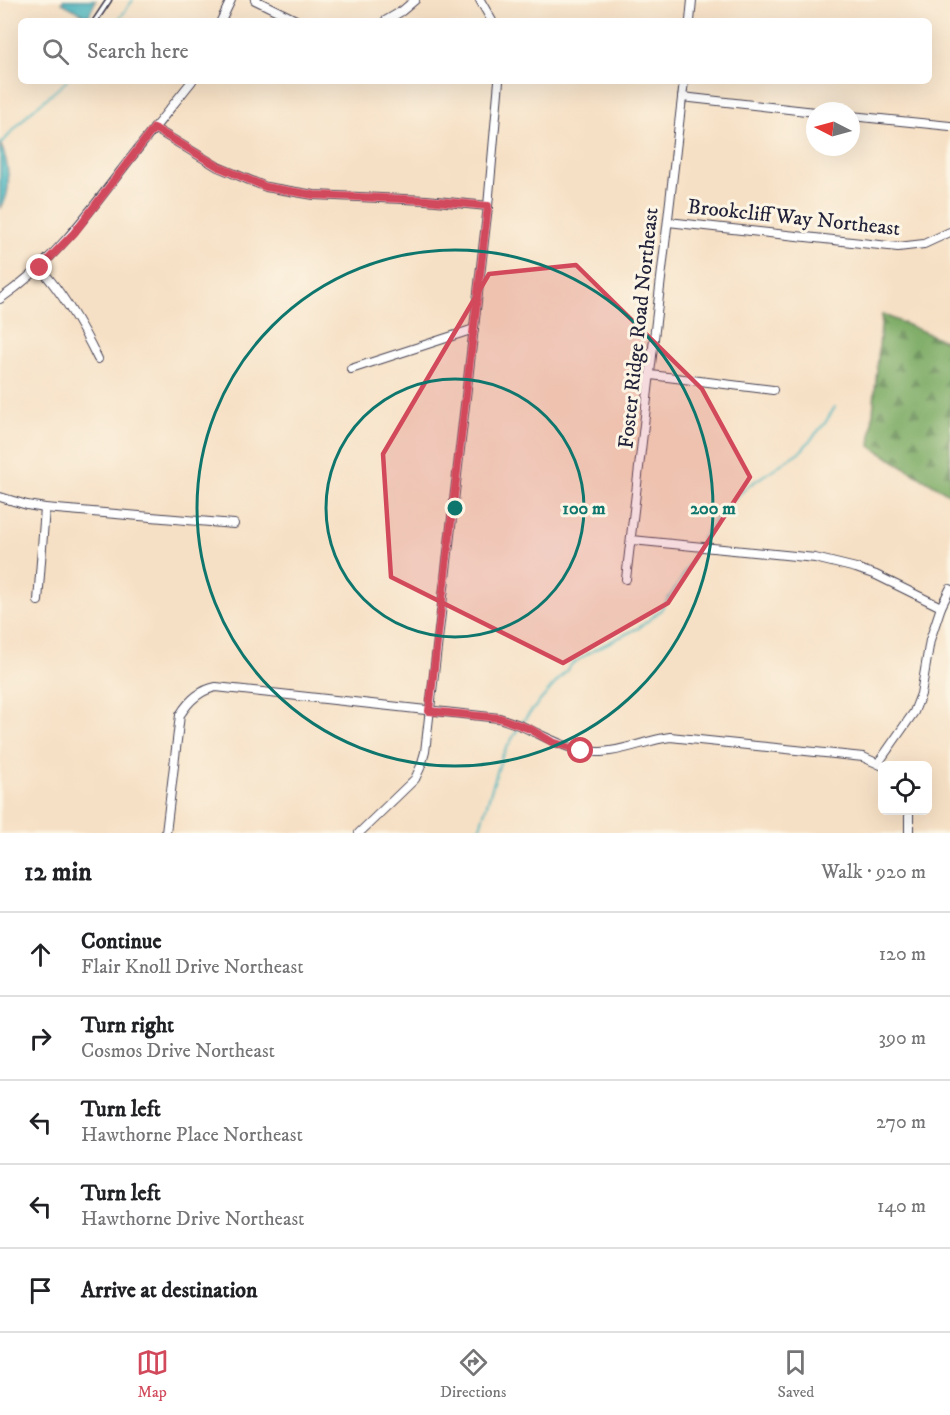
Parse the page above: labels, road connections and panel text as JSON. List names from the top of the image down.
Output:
{
  "streets": {
    "street": ["Brookcliff Way Northeast", "Foster Ridge Road Northeast"]
  },
  "crossings": [
    ["Brookcliff Way Northeast", "Foster Ridge Road Northeast"]
  ],
  "north": "left",
  "page": {
    "search": "Search here",
    "heading": ["12 min", "Walk · 920 m"],
    "list": [
      ["Continue", "Flair Knoll Drive Northeast", "120 m"],
      ["Turn right", "Cosmos Drive Northeast", "390 m"],
      ["Turn left", "Hawthorne Place Northeast", "270 m"],
      ["Turn left", "Hawthorne Drive Northeast", "140 m"],
      "Arrive at destination"
    ],
    "nav": ["Map", "Directions", "Saved"]
  },
  "rings": ["100 m", "200 m"]
}
